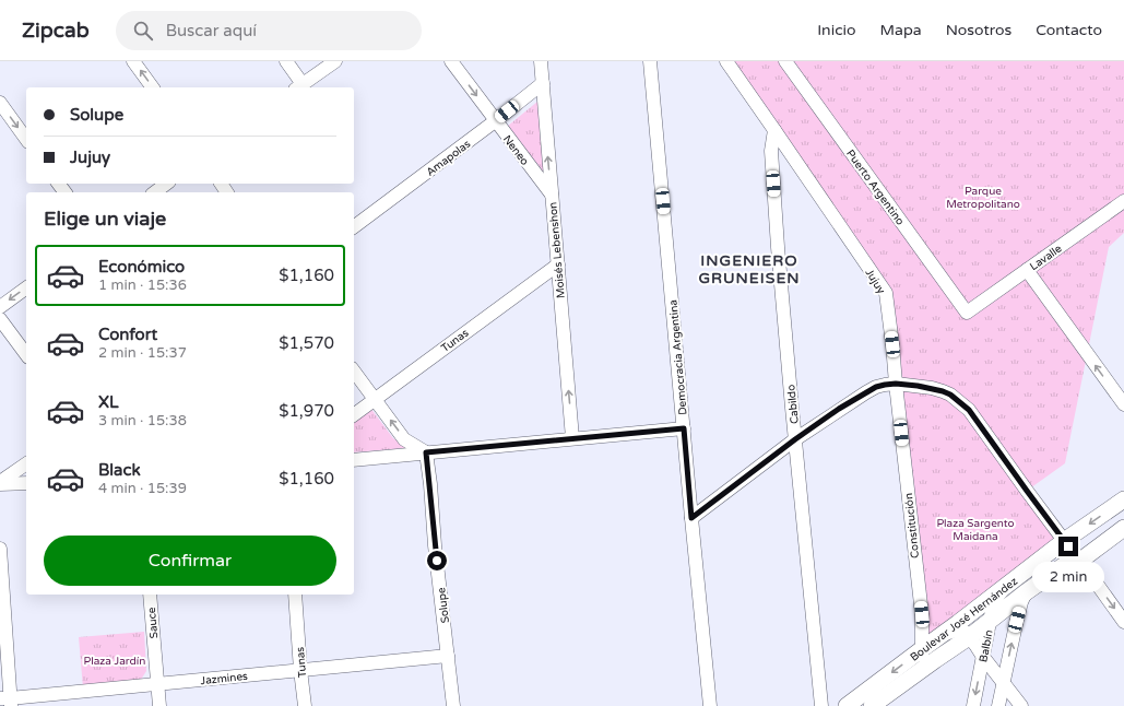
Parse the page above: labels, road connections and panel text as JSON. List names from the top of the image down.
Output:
{
  "streets": {
    "street": [
      "Neneo",
      "Amapolas",
      "Puerto Argentino",
      "Moisés Lebenshon",
      "Lavalle",
      "Jujuy",
      "Tunas",
      "Democracia Argentina",
      "Cabildo",
      "Constitución",
      "Solupe",
      "Boulevar José Hernández",
      "Sauce",
      "Balbín",
      "Jazmines"
    ]
  },
  "crossings": [
    ["Neneo", "Amapolas"],
    ["Neneo", "Moisés Lebenshon"],
    ["Amapolas", "Moisés Lebenshon"],
    ["Puerto Argentino", "Lavalle"],
    ["Moisés Lebenshon", "Tunas"],
    ["Jujuy", "Cabildo"],
    ["Jujuy", "Constitución"],
    ["Tunas", "Jazmines"],
    ["Constitución", "Boulevar José Hernández"],
    ["Solupe", "Jazmines"],
    ["Boulevar José Hernández", "Balbín"],
    ["Sauce", "Jazmines"]
  ],
  "one_way": ["Neneo", "Moisés Lebenshon"],
  "districts": ["INGENIERO GRUNEISEN"],
  "parks": ["Parque Metropolitano", "Plaza Sargento Maidana", "Plaza Jardín"],
  "page": {
    "header": "Zipcab",
    "search": "Buscar aquí",
    "nav": [
      "Inicio",
      "Mapa",
      "Nosotros",
      "Contacto"
    ],
    "banner": ["Solupe", "Jujuy"],
    "heading": "Elige un viaje",
    "list": [
      {
        "name": "Económico",
        "note": "1 min · 15:36",
        "value": "$1,160"
      },
      {
        "name": "Confort",
        "note": "2 min · 15:37",
        "value": "$1,570"
      },
      {
        "name": "XL",
        "note": "3 min · 15:38",
        "value": "$1,970"
      },
      {
        "name": "Black",
        "note": "4 min · 15:39",
        "value": "$1,160"
      }
    ],
    "buttons": "Confirmar",
    "bubble": "2 min"
  }
}
